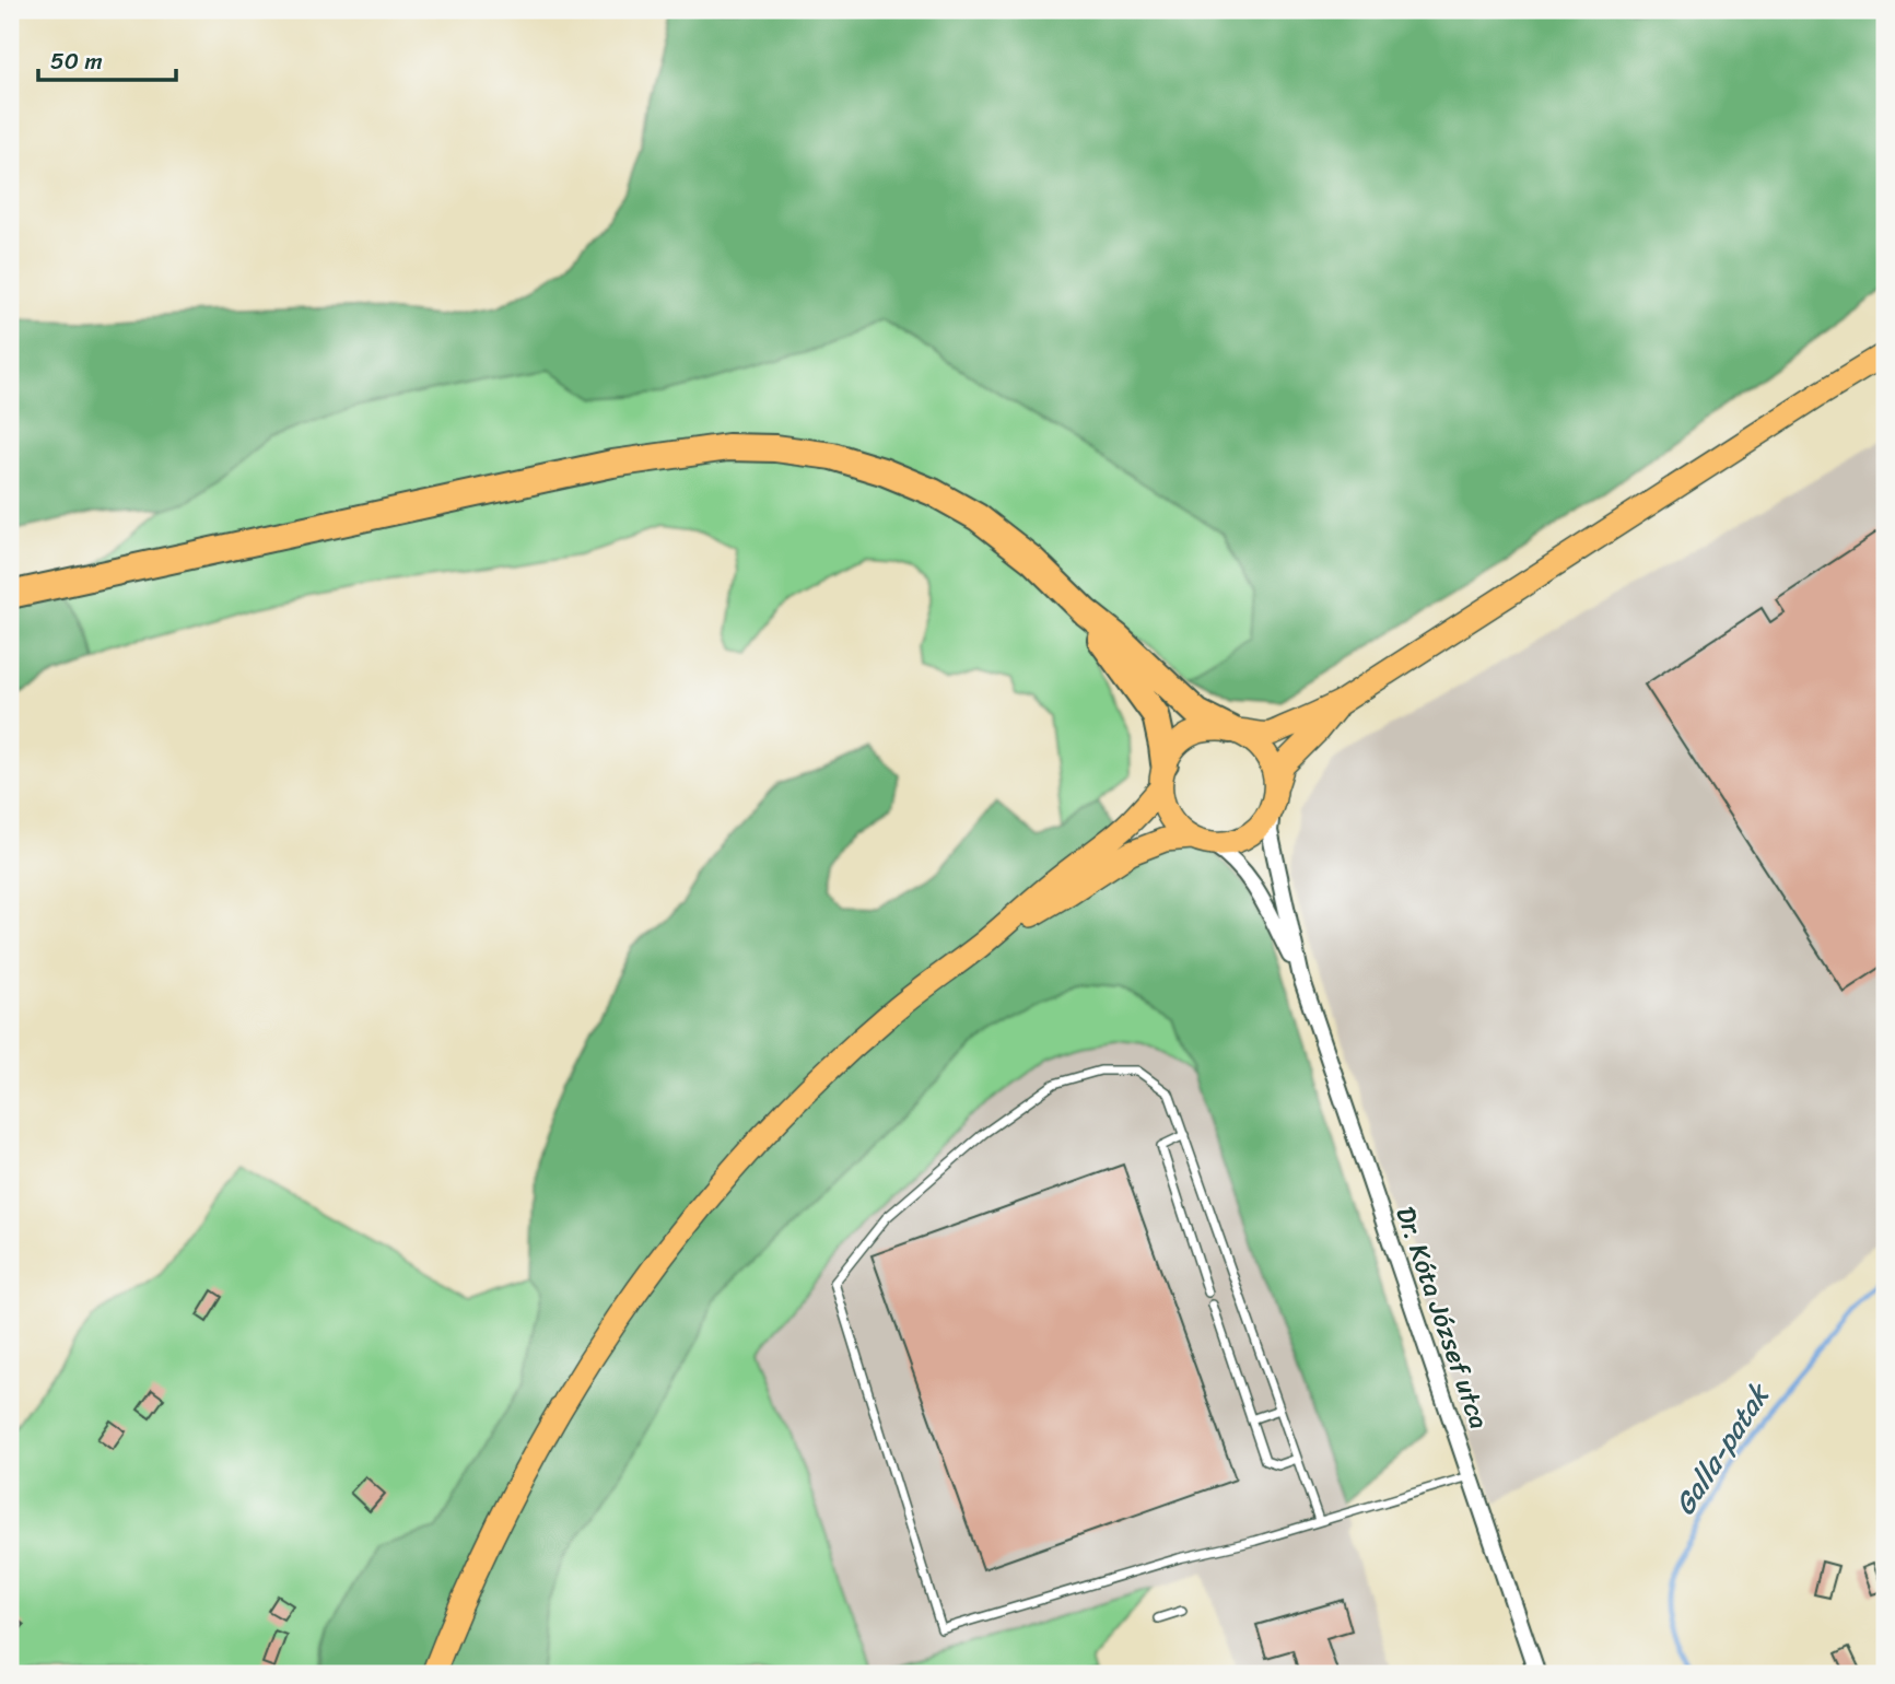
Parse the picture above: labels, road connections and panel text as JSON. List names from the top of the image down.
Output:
{
  "streets": {
    "street": ["Dr. Kóta József utca"]
  },
  "water": ["Galla-patak"],
  "scale_bar": "50 m"
}
